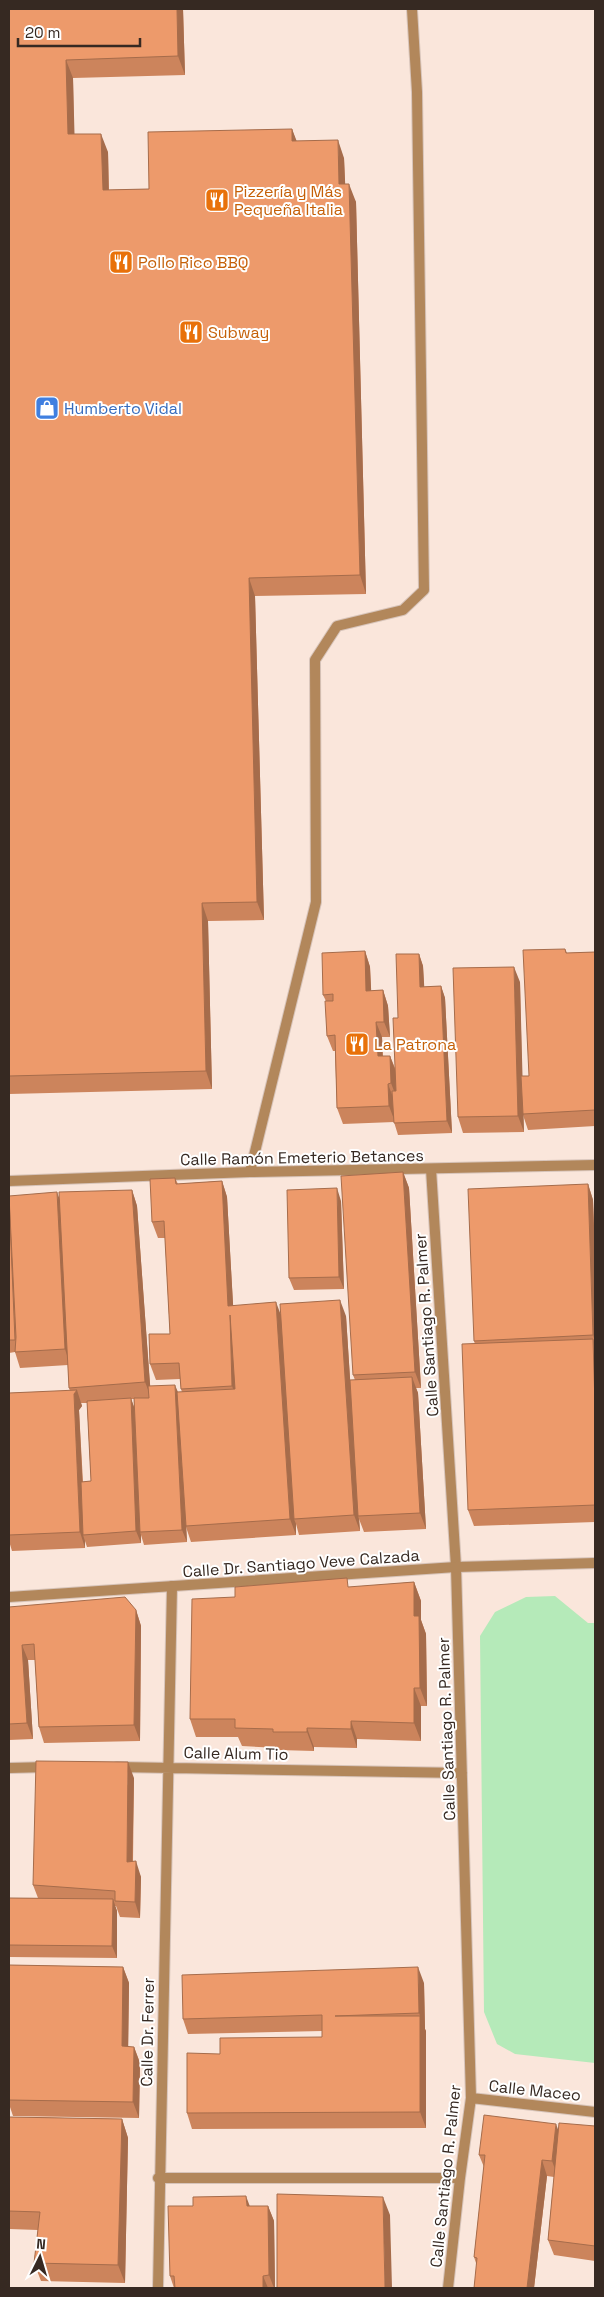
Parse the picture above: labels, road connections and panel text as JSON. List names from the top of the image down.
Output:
{
  "streets": {
    "street": [
      "Calle Ramón Emeterio Betances",
      "Calle Santiago R. Palmer",
      "Calle Dr. Santiago Veve Calzada",
      "Calle Alum Tio",
      "Calle Dr. Ferrer",
      "Calle Maceo"
    ]
  },
  "crossings": [
    ["Calle Ramón Emeterio Betances", "Calle Santiago R. Palmer"],
    ["Calle Santiago R. Palmer", "Calle Dr. Santiago Veve Calzada"],
    ["Calle Santiago R. Palmer", "Calle Alum Tio"],
    ["Calle Santiago R. Palmer", "Calle Maceo"],
    ["Calle Dr. Santiago Veve Calzada", "Calle Dr. Ferrer"],
    ["Calle Alum Tio", "Calle Dr. Ferrer"]
  ],
  "places": {
    "restaurant": [
      "Pizzería y Más Pequeña Italia",
      "Pollo Rico BBQ",
      "Subway",
      "La Patrona"
    ],
    "shop": ["Humberto Vidal"]
  },
  "scale_bar": "20 m",
  "north": "top"
}
